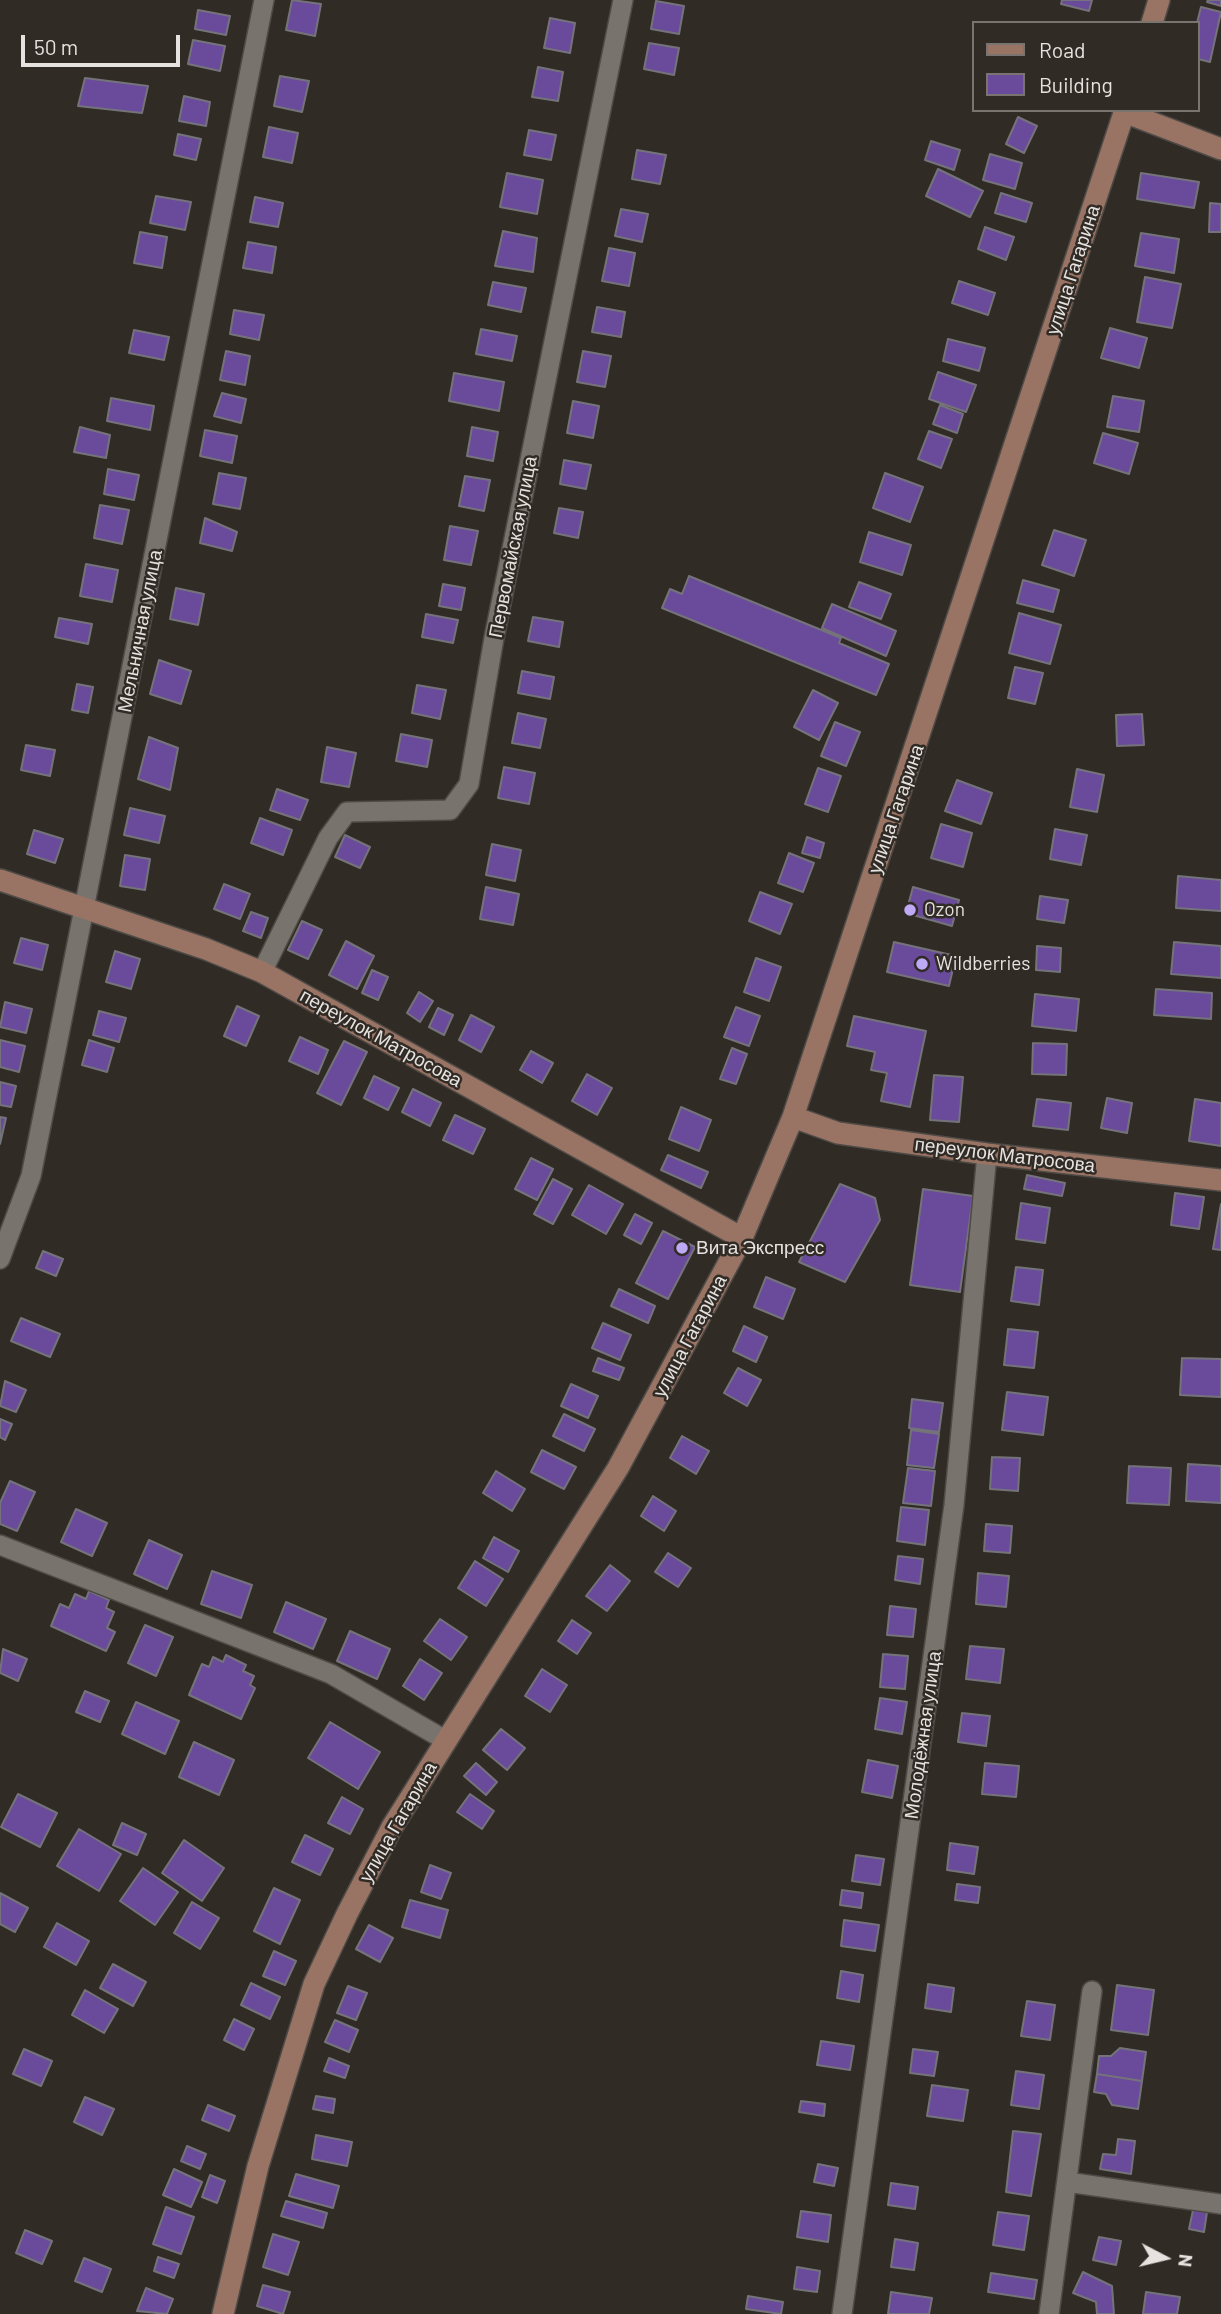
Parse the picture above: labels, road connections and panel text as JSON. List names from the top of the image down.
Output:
{
  "streets": {
    "main road": ["улица Гагарина", "переулок Матросова"],
    "street": ["Первомайская улица", "Мельничная улица", "Молодёжная улица"]
  },
  "crossings": [
    ["улица Гагарина", "переулок Матросова"],
    ["Первомайская улица", "переулок Матросова"],
    ["Мельничная улица", "переулок Матросова"],
    ["переулок Матросова", "Молодёжная улица"]
  ],
  "places": ["Ozon", "Wildberries", "Вита Экспресс"],
  "legend": ["Road", "Building"],
  "scale_bar": "50 m",
  "north": "right"
}
